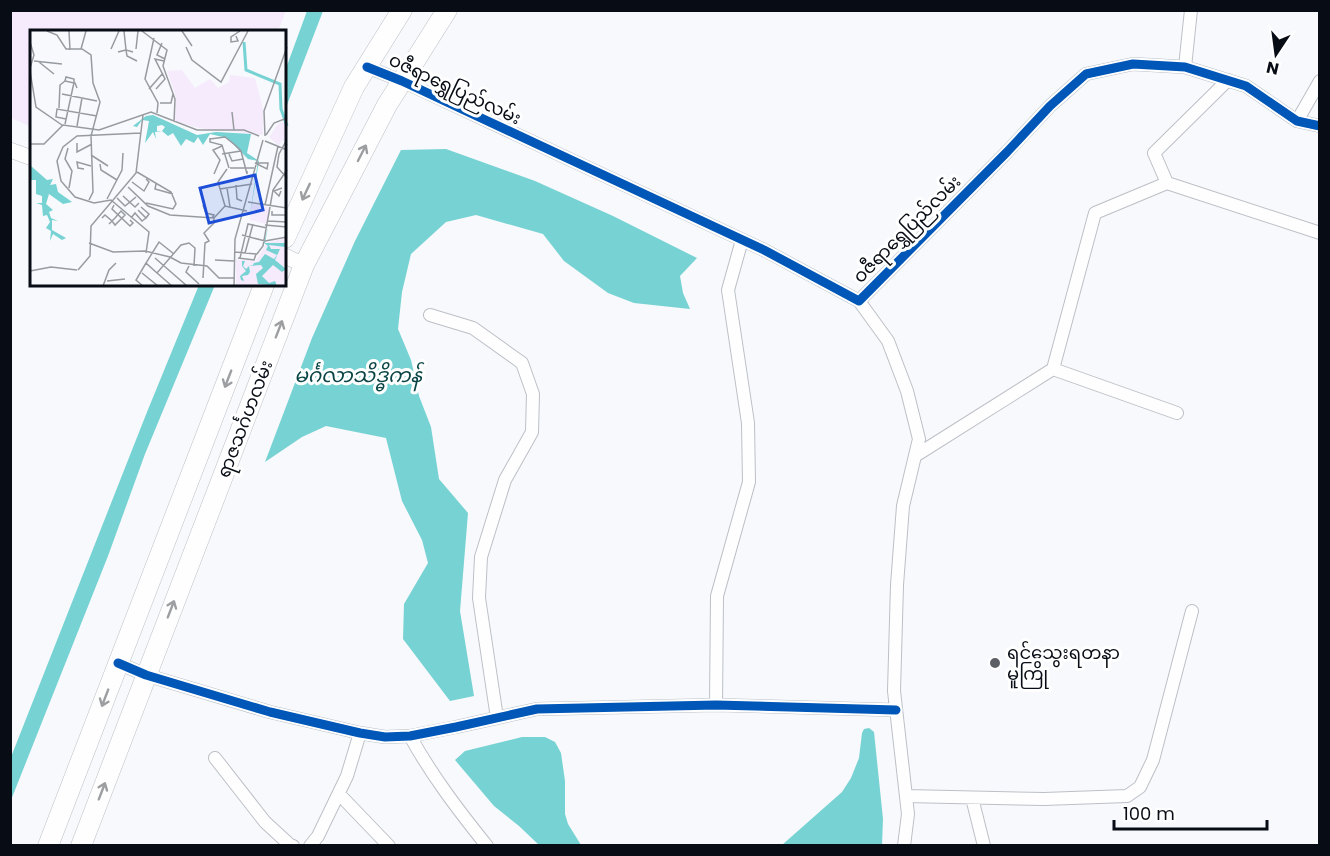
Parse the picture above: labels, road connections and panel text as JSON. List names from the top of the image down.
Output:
{
  "streets": {
    "main road": ["ရာဇသင်္ဂဟလမ်း"],
    "street": ["ဝဇီရာရွှေပြည်လမ်း"]
  },
  "crossings": [
    ["ဝဇီရာရွှေပြည်လမ်း", "ရာဇသင်္ဂဟလမ်း"]
  ],
  "water": ["မင်္ဂလာသိဒ္ဓိကန်"],
  "places": ["ရင်သွေးရတနာ မူကြို"],
  "scale_bar": "100 m",
  "north": "bottom"
}
